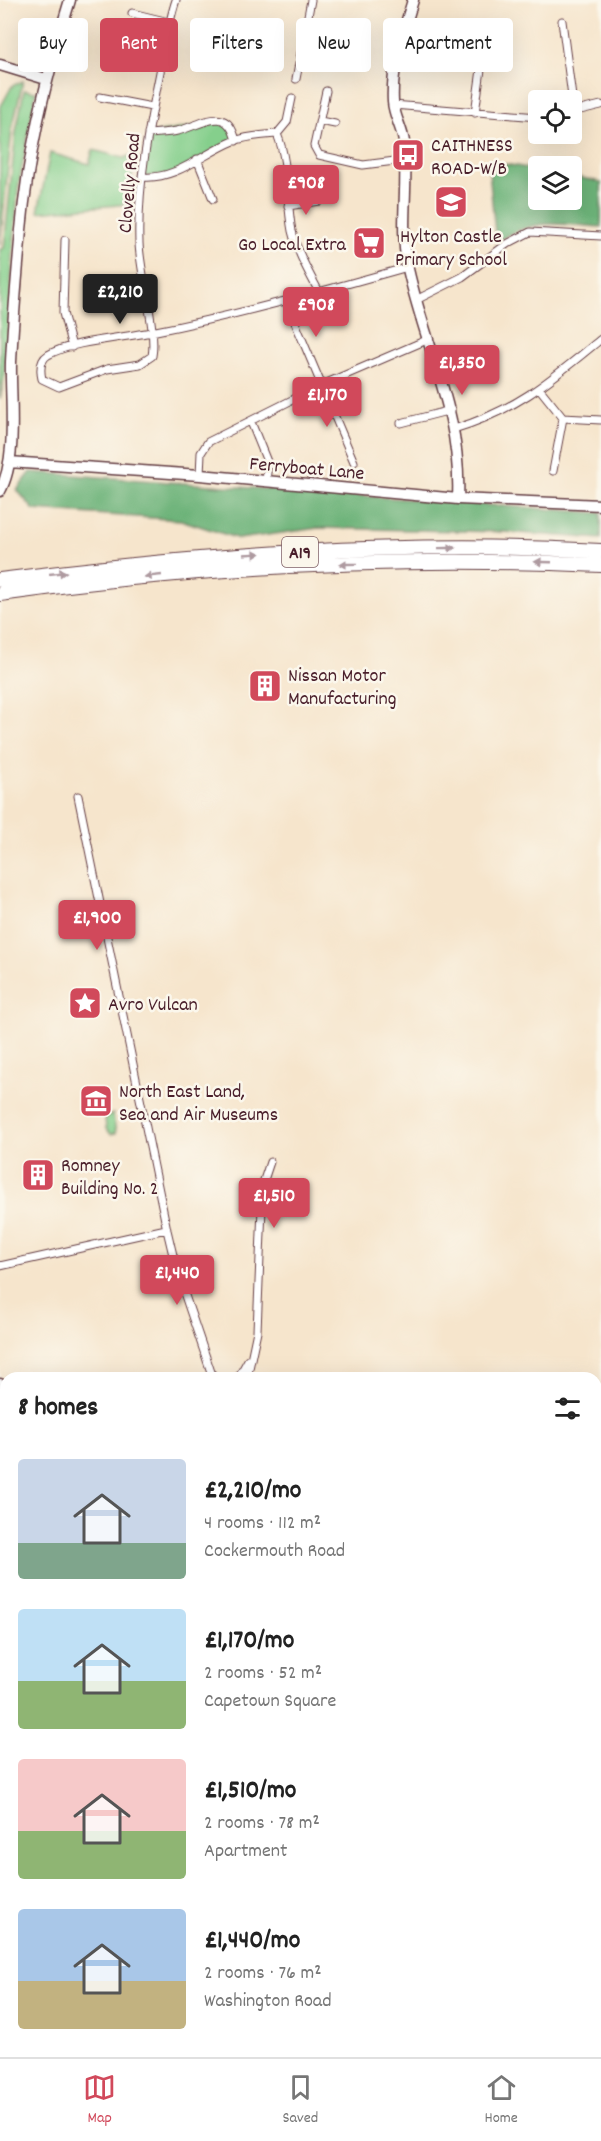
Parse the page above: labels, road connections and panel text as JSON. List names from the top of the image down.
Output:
{
  "streets": {
    "highway": ["A19"],
    "street": ["Clovelly Road", "Ferryboat Lane"]
  },
  "places": {
    "bus stop": ["CAITHNESS ROAD-W/B"],
    "school or university": ["Hylton Castle Primary School"],
    "supermarket": ["Go Local Extra"],
    "building": ["Nissan Motor Manufacturing", "Romney Building No. 2"],
    "place": ["Avro Vulcan"],
    "museum": ["North East Land, Sea and Air Museums"]
  },
  "page": {
    "chip": [
      "Buy",
      "Rent",
      "Filters",
      "New",
      "Apartment"
    ],
    "price": [
      "£908",
      "£2,210",
      "£908",
      "£1,350",
      "£1,170",
      "£1,900",
      "£1,510",
      "£1,440"
    ],
    "heading": "8 homes",
    "list": [
      {
        "name": "£2,210/mo",
        "note": "4 rooms · 112 m² · Cockermouth Road"
      },
      {
        "name": "£1,170/mo",
        "note": "2 rooms · 52 m² · Capetown Square"
      },
      {
        "name": "£1,510/mo",
        "note": "2 rooms · 78 m² · Apartment"
      },
      {
        "name": "£1,440/mo",
        "note": "2 rooms · 76 m² · Washington Road"
      }
    ],
    "tabs": ["Map", "Saved", "Home"]
  }
}
